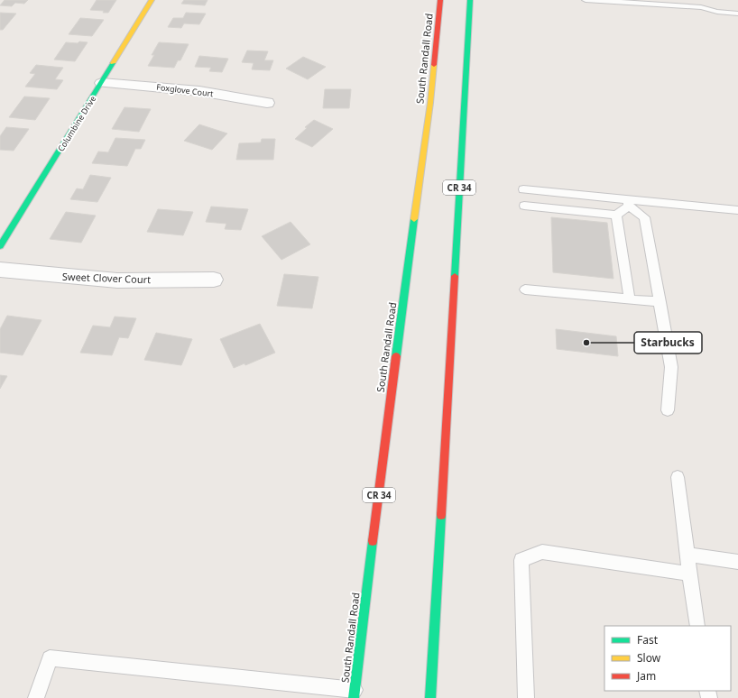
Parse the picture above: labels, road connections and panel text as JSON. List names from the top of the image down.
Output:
{
  "streets": {
    "main road": ["South Randall Road", "Columbine Drive", "CR 34"],
    "street": ["Foxglove Court", "Sweet Clover Court"]
  },
  "crossings": [
    ["Foxglove Court", "Columbine Drive"]
  ],
  "places": ["Starbucks"],
  "legend": ["Fast", "Slow", "Jam"]
}
